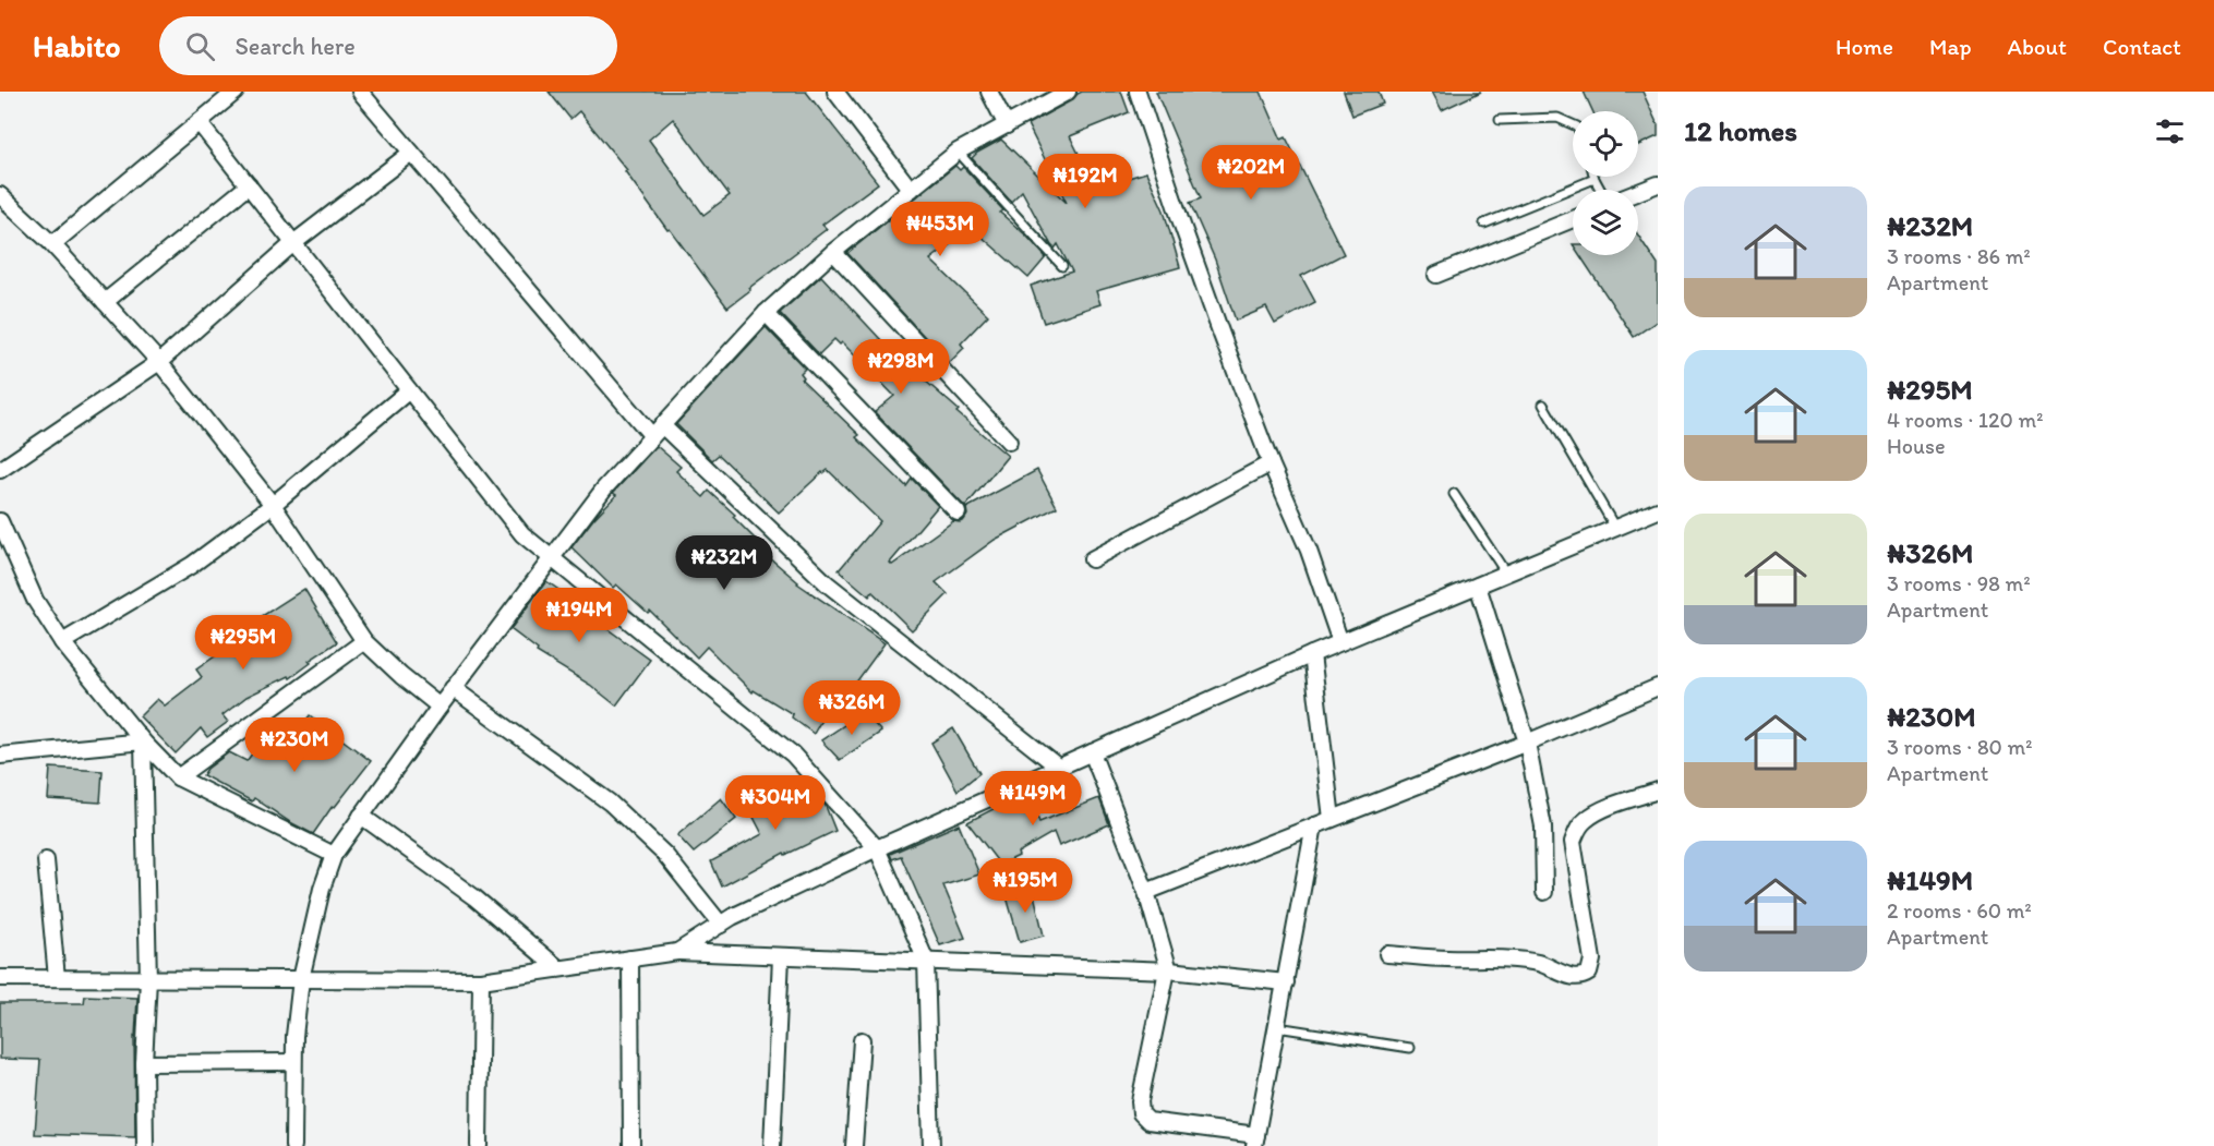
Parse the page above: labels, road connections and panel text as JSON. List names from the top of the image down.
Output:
{
  "page": {
    "header": "Habito",
    "search": "Search here",
    "nav": [
      "Home",
      "Map",
      "About",
      "Contact"
    ],
    "heading": "12 homes",
    "price": [
      "₦202M",
      "₦192M",
      "₦453M",
      "₦298M",
      "₦232M",
      "₦194M",
      "₦295M",
      "₦326M",
      "₦230M",
      "₦149M",
      "₦304M",
      "₦195M"
    ],
    "list": [
      {
        "name": "₦232M",
        "note": "3 rooms · 86 m² · Apartment"
      },
      {
        "name": "₦295M",
        "note": "4 rooms · 120 m² · House"
      },
      {
        "name": "₦326M",
        "note": "3 rooms · 98 m² · Apartment"
      },
      {
        "name": "₦230M",
        "note": "3 rooms · 80 m² · Apartment"
      },
      {
        "name": "₦149M",
        "note": "2 rooms · 60 m² · Apartment"
      }
    ]
  }
}
